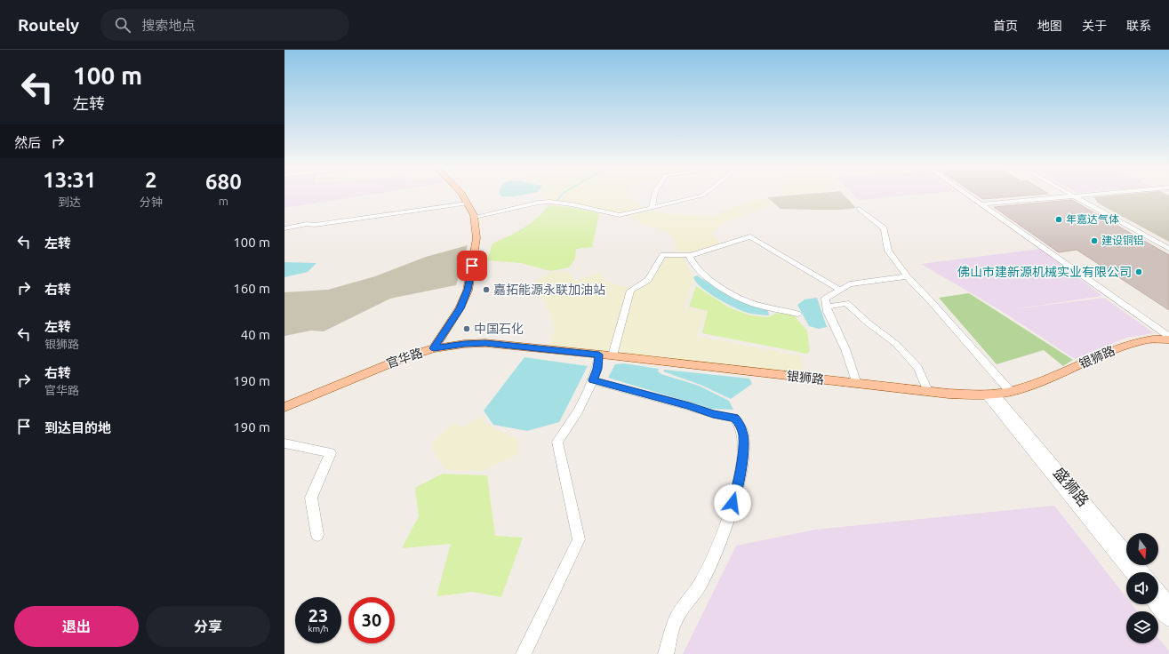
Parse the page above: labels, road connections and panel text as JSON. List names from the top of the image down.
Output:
{
  "streets": {
    "main road": ["银狮路", "官华路"],
    "street": ["盛狮路"]
  },
  "crossings": [
    ["银狮路", "官华路"],
    ["银狮路", "盛狮路"]
  ],
  "places": [
    "年嘉达气体",
    "建设铜铝",
    "佛山市建新源机械实业有限公司",
    "嘉拓能源永联加油站",
    "中国石化"
  ],
  "north": "bottom",
  "page": {
    "header": "Routely",
    "search": "搜索地点",
    "nav": [
      "首页",
      "地图",
      "关于",
      "联系"
    ],
    "turn": ["100 m", "左转"],
    "then": "然后",
    "eta": [
      "13:31",
      "到达",
      "2",
      "分钟",
      "680",
      "m"
    ],
    "list": [
      {
        "name": "左转",
        "value": "100 m"
      },
      {
        "name": "右转",
        "value": "160 m"
      },
      {
        "name": "左转",
        "note": "银狮路",
        "value": "40 m"
      },
      {
        "name": "右转",
        "note": "官华路",
        "value": "190 m"
      },
      {
        "name": "到达目的地",
        "value": "190 m"
      }
    ],
    "speed": "23 km/h",
    "limit": "30",
    "buttons": ["退出", "分享"]
  }
}
